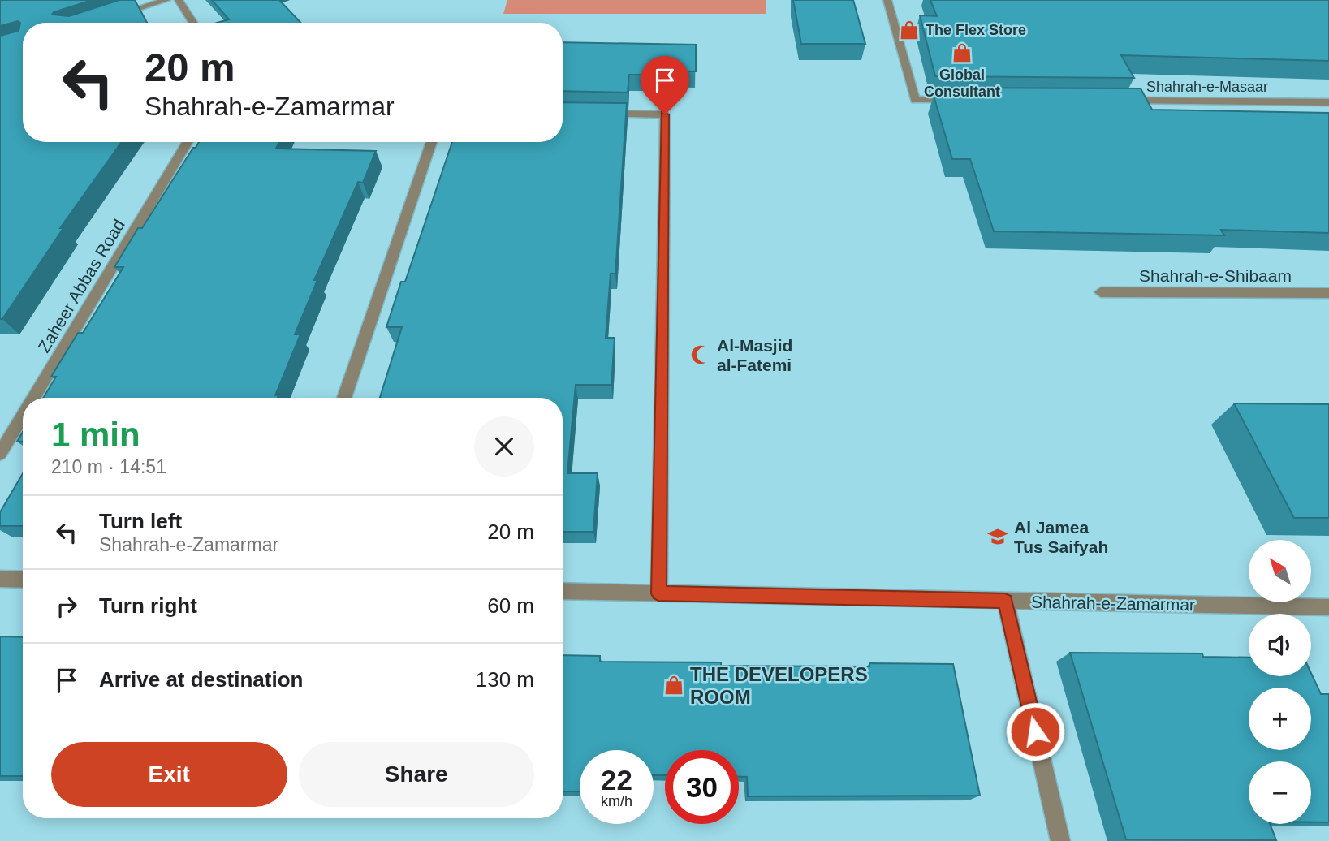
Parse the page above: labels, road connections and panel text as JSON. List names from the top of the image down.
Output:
{
  "streets": {
    "street": [
      "Shahrah-e-Masaar",
      "Shahrah-e-Shibaam",
      "Zaheer Abbas Road",
      "Shahrah-e-Zamarmar"
    ]
  },
  "places": {
    "shop": ["The Flex Store", "Global Consultant", "THE DEVELOPERS ROOM"],
    "mosque": ["Al-Masjid al-Fatemi"],
    "school or university": ["Al Jamea Tus Saifyah"]
  },
  "north": "top left",
  "page": {
    "turn": ["20 m", "Shahrah-e-Zamarmar"],
    "heading": ["1 min", "210 m · 14:51"],
    "list": [
      {
        "name": "Turn left",
        "note": "Shahrah-e-Zamarmar",
        "value": "20 m"
      },
      {
        "name": "Turn right",
        "value": "60 m"
      },
      {
        "name": "Arrive at destination",
        "value": "130 m"
      }
    ],
    "map_buttons": ["+", "−"],
    "buttons": ["Exit", "Share"],
    "speed": "22 km/h",
    "limit": "30"
  }
}
